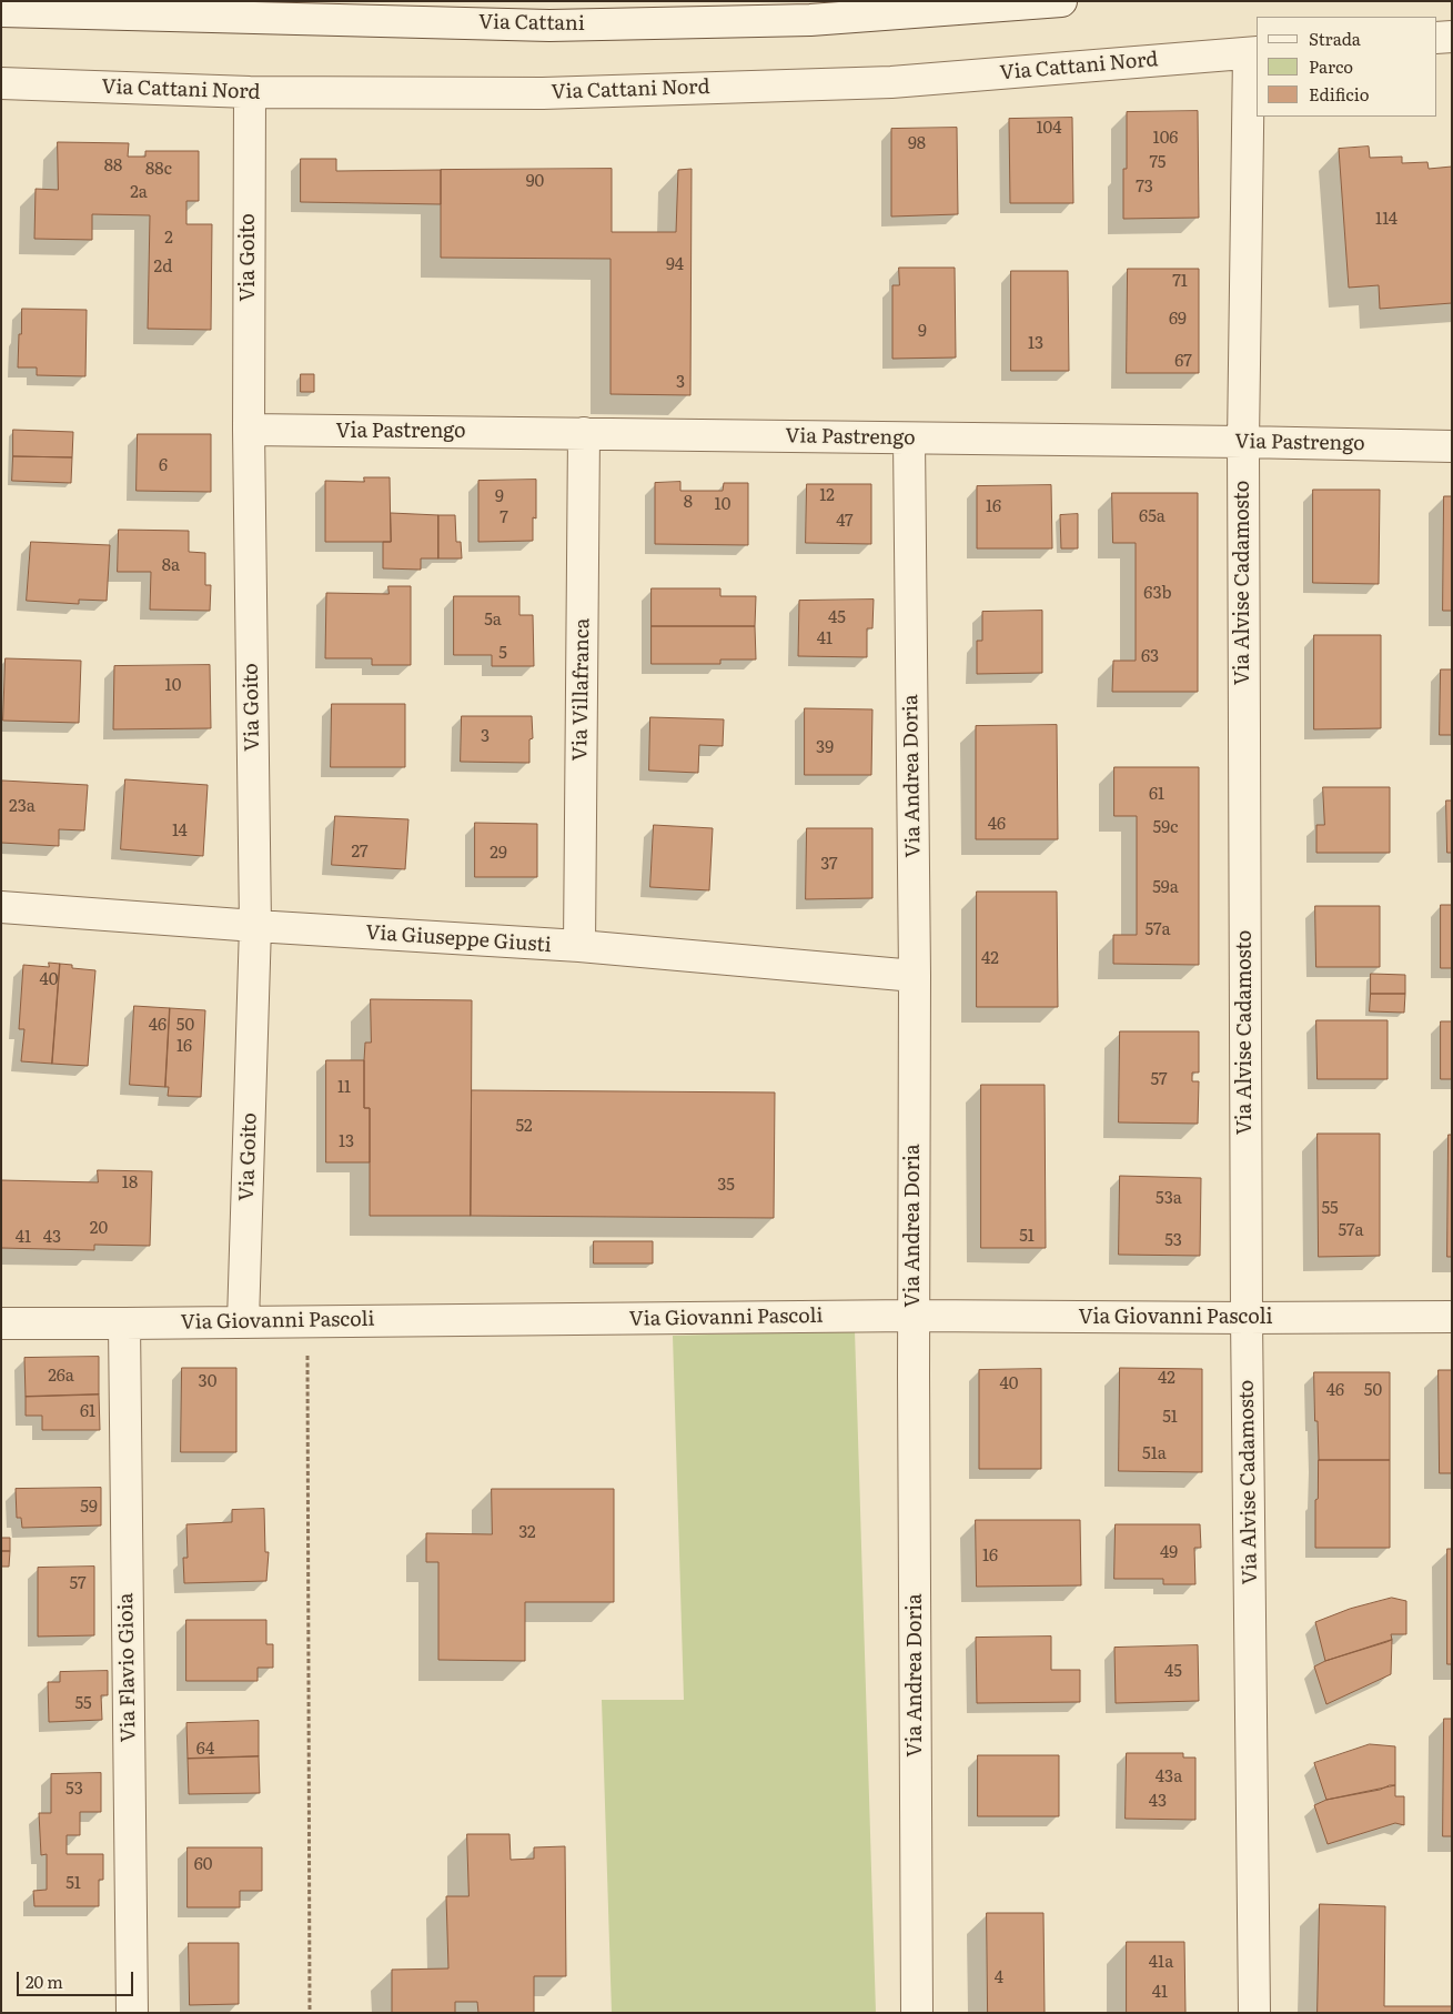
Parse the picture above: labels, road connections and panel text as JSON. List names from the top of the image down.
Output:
{
  "streets": {
    "street": [
      "Via Cattani",
      "Via Cattani Nord",
      "Via Goito",
      "Via Pastrengo",
      "Via Alvise Cadamosto",
      "Via Villafranca",
      "Via Andrea Doria",
      "Via Giuseppe Giusti",
      "Via Giovanni Pascoli",
      "Via Flavio Gioia"
    ]
  },
  "crossings": [
    ["Via Cattani Nord", "Via Goito"],
    ["Via Cattani Nord", "Via Alvise Cadamosto"],
    ["Via Goito", "Via Pastrengo"],
    ["Via Goito", "Via Giuseppe Giusti"],
    ["Via Goito", "Via Giovanni Pascoli"],
    ["Via Pastrengo", "Via Alvise Cadamosto"],
    ["Via Pastrengo", "Via Villafranca"],
    ["Via Pastrengo", "Via Andrea Doria"],
    ["Via Alvise Cadamosto", "Via Giovanni Pascoli"],
    ["Via Villafranca", "Via Giuseppe Giusti"],
    ["Via Andrea Doria", "Via Giuseppe Giusti"],
    ["Via Andrea Doria", "Via Giovanni Pascoli"],
    ["Via Giovanni Pascoli", "Via Flavio Gioia"]
  ],
  "house_numbers": [
    "104",
    "106",
    "98",
    "75",
    "88",
    "88c",
    "90",
    "73",
    "2a",
    "114",
    "2",
    "94",
    "2d",
    "71",
    "69",
    "9",
    "13",
    "67",
    "3",
    "6",
    "12",
    "9",
    "8",
    "10",
    "16",
    "65a",
    "7",
    "47",
    "8a",
    "63b",
    "45",
    "5a",
    "41",
    "5",
    "63",
    "10",
    "3",
    "39",
    "61",
    "23a",
    "46",
    "59c",
    "14",
    "27",
    "29",
    "37",
    "59a",
    "57a",
    "42",
    "40",
    "46",
    "50",
    "16",
    "57",
    "11",
    "52",
    "13",
    "18",
    "35",
    "53a",
    "55",
    "20",
    "57a",
    "51",
    "41",
    "43",
    "53",
    "26a",
    "42",
    "30",
    "40",
    "46",
    "50",
    "61",
    "51",
    "51a",
    "59",
    "32",
    "49",
    "16",
    "57",
    "45",
    "55",
    "64",
    "43a",
    "53",
    "43",
    "60",
    "51",
    "41a",
    "4",
    "41"
  ],
  "legend": ["Strada", "Parco", "Edificio"],
  "scale_bar": "20 m"
}
